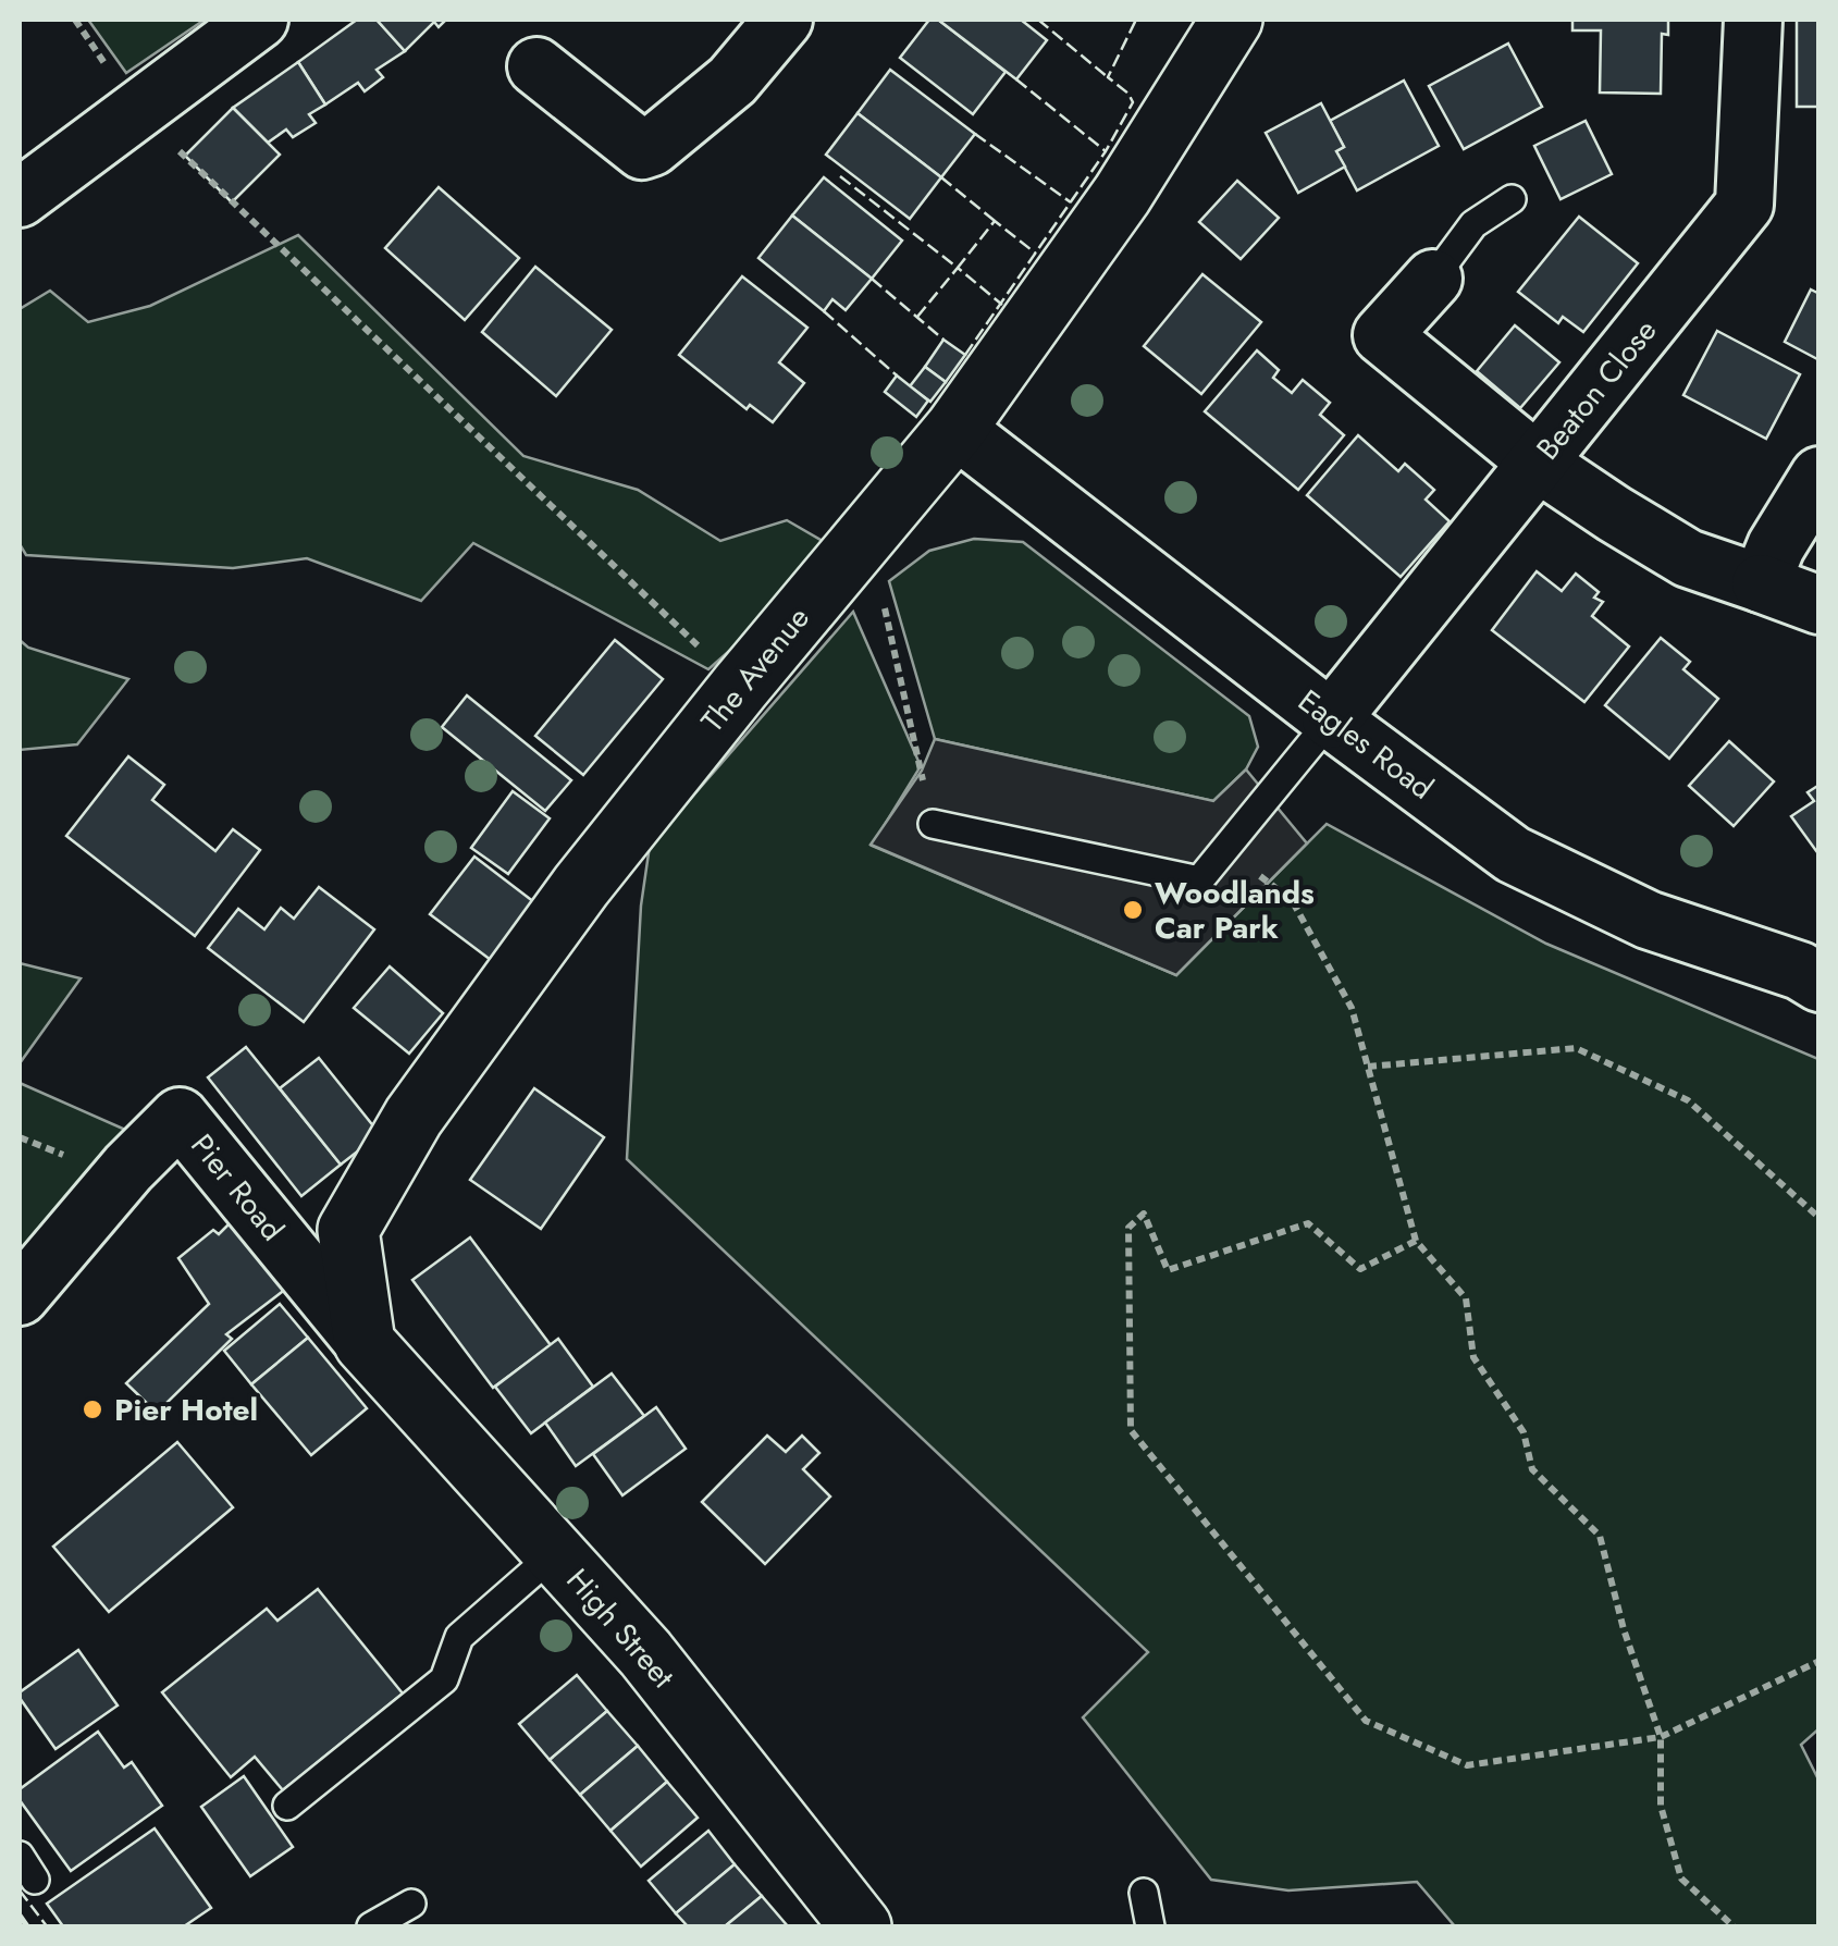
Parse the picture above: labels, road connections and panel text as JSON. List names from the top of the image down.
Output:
{
  "streets": {
    "main road": ["The Avenue", "High Street"],
    "street": ["Beaton Close", "Eagles Road", "Pier Road"]
  },
  "crossings": [
    ["Beaton Close", "Eagles Road"],
    ["The Avenue", "Eagles Road"],
    ["The Avenue", "Pier Road"],
    ["The Avenue", "High Street"],
    ["Pier Road", "High Street"]
  ],
  "places": ["Woodlands Car Park", "Pier Hotel"]
}
